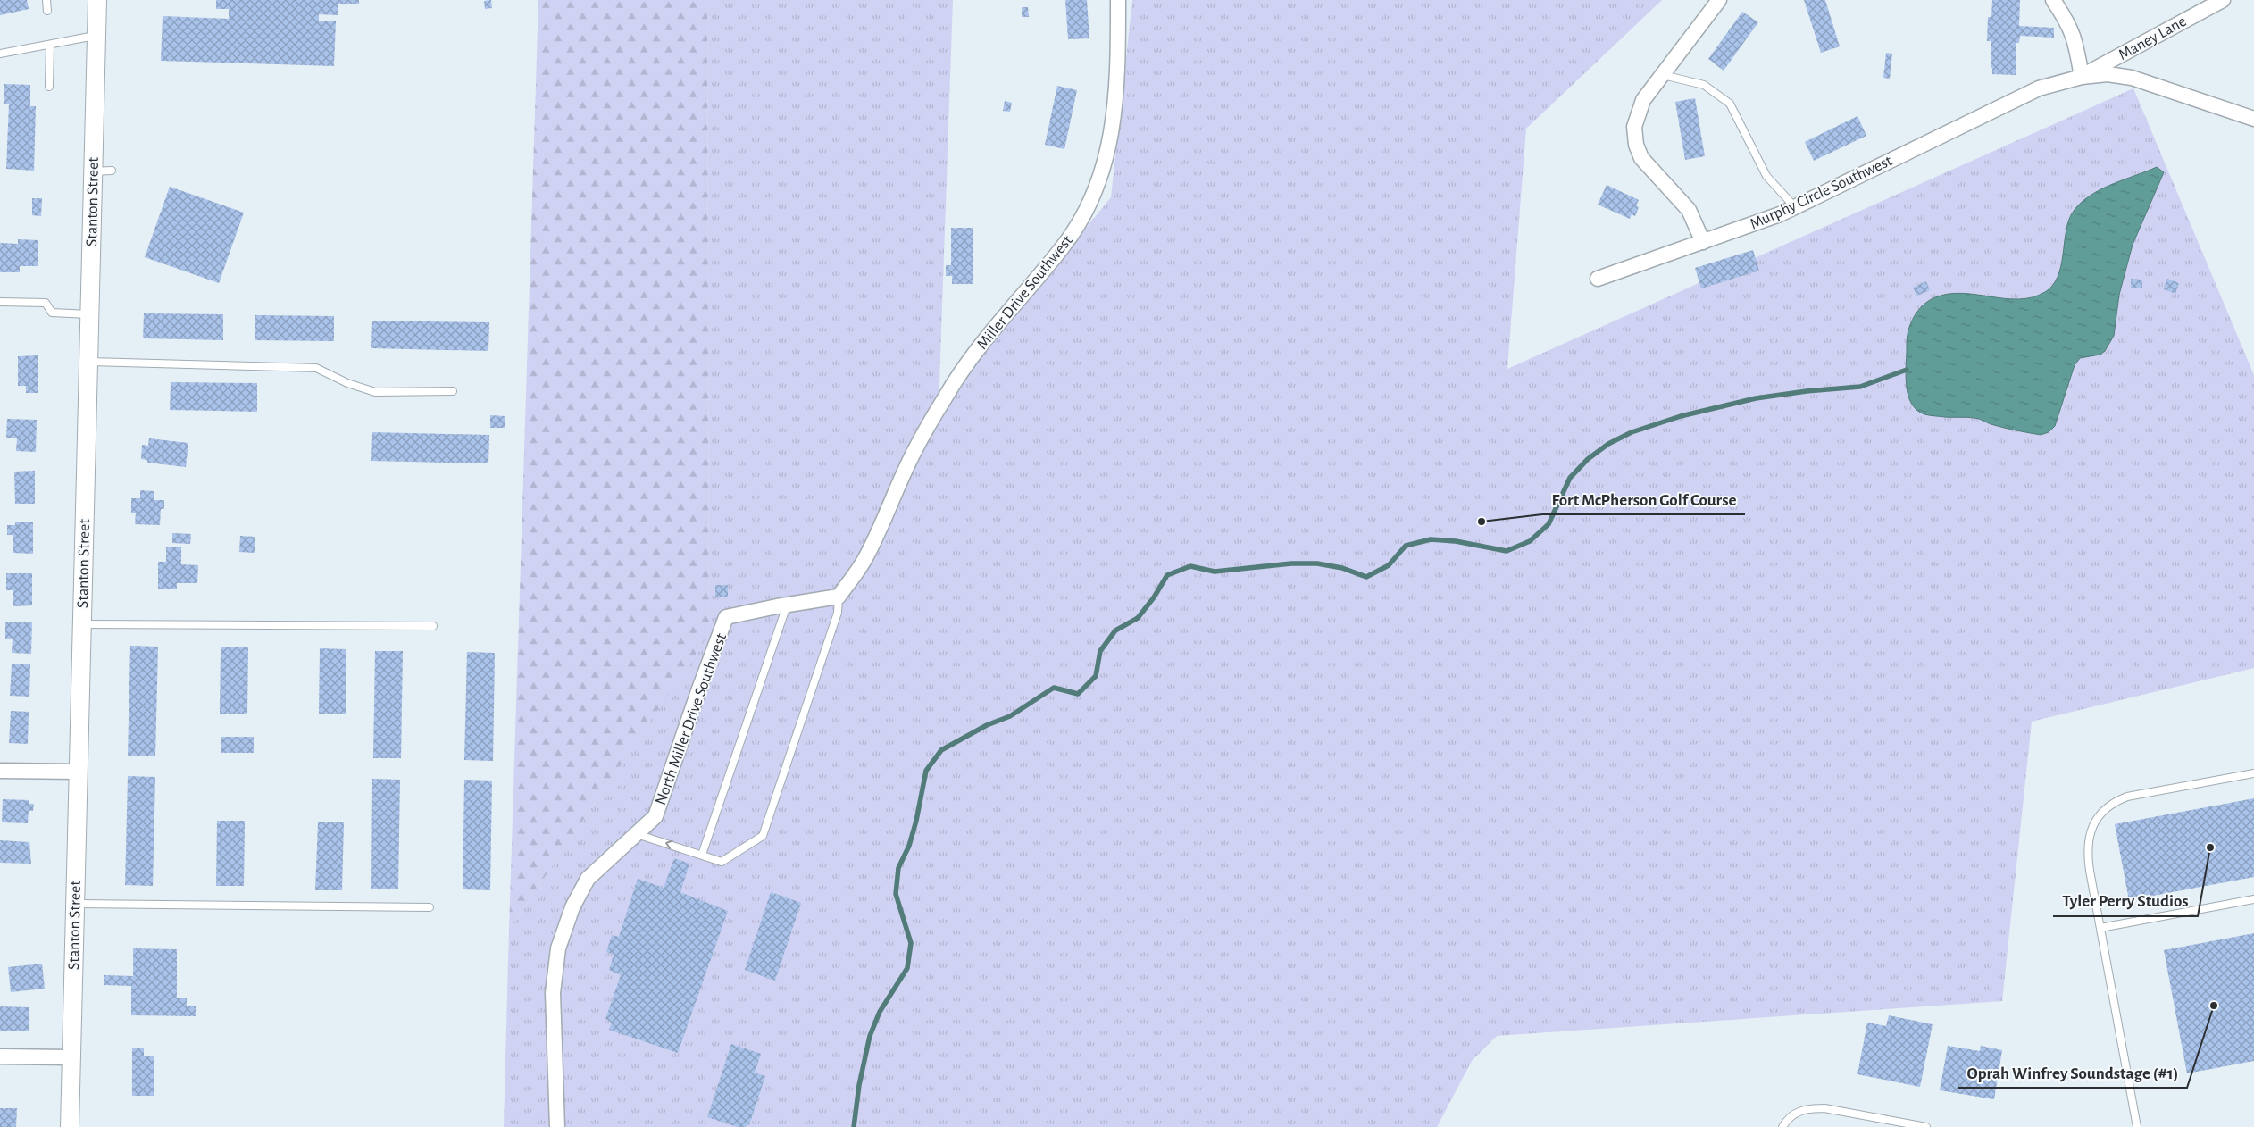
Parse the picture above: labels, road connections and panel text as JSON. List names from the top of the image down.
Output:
{
  "streets": {
    "street": [
      "Maney Lane",
      "Murphy Circle Southwest",
      "Stanton Street",
      "Miller Drive Southwest",
      "North Miller Drive Southwest"
    ]
  },
  "crossings": [
    ["Maney Lane", "Murphy Circle Southwest"],
    ["Miller Drive Southwest", "North Miller Drive Southwest"]
  ],
  "places": ["Fort McPherson Golf Course", "Tyler Perry Studios", "Oprah Winfrey Soundstage (#1)"]
}
